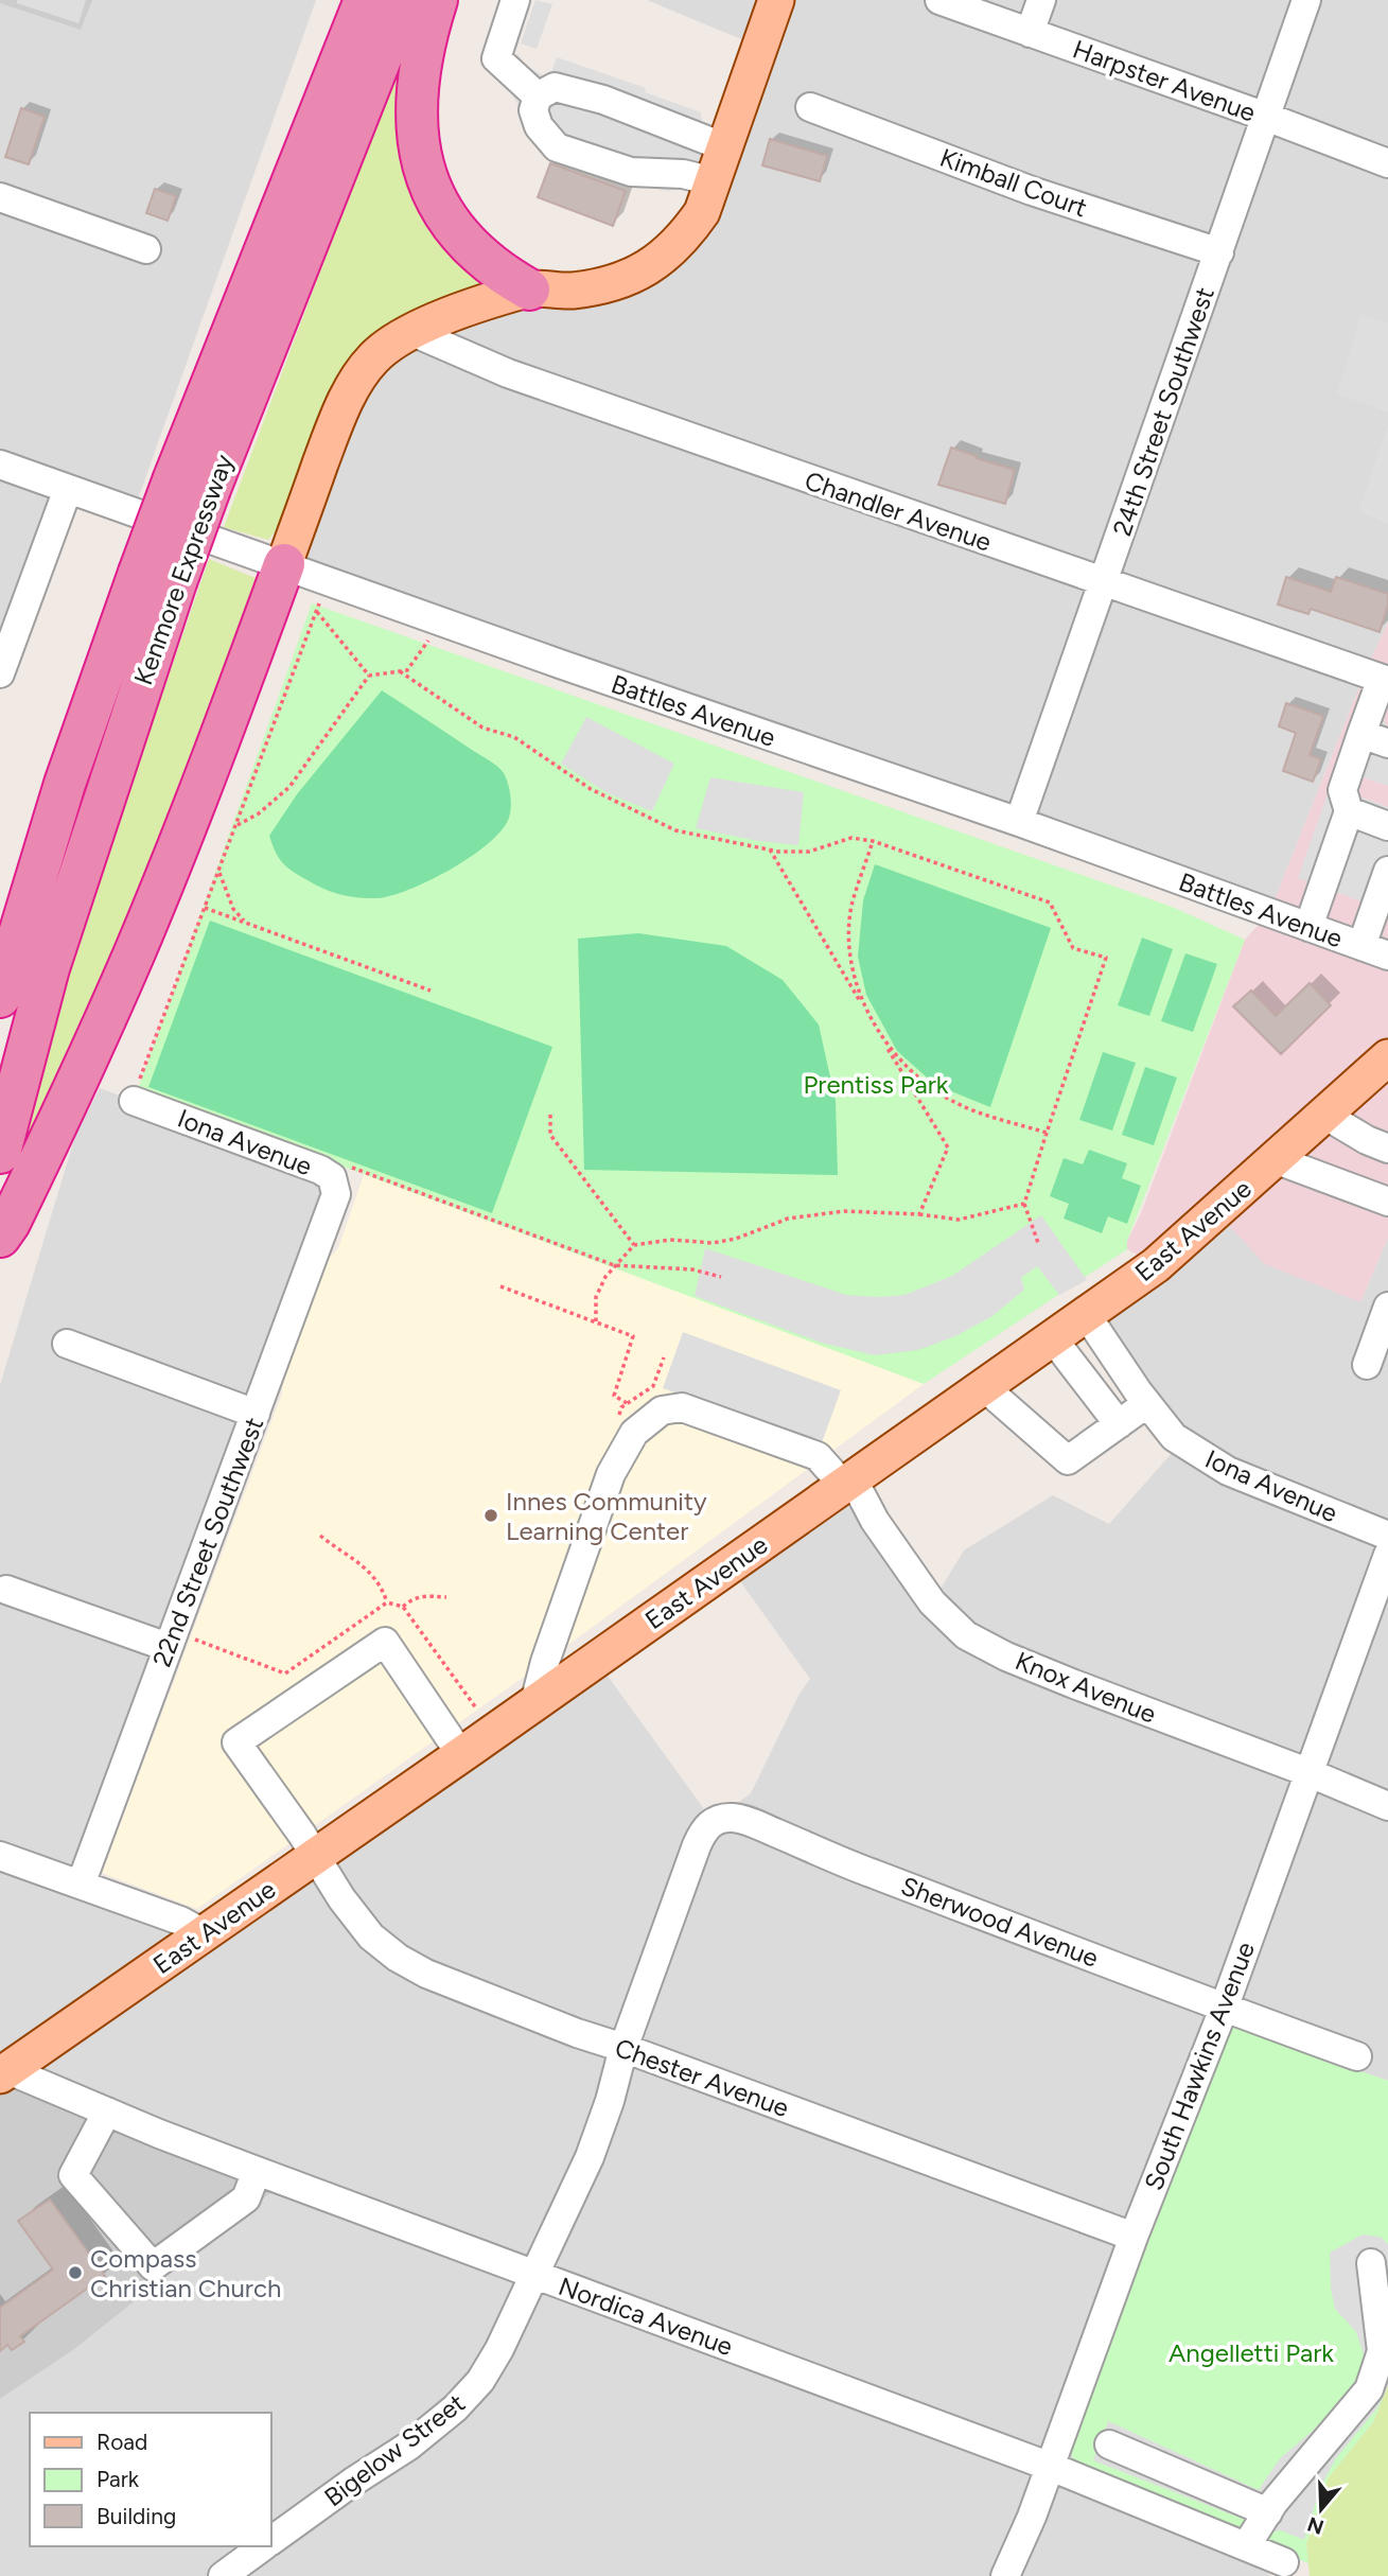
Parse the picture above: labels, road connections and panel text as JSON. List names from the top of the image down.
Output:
{
  "streets": {
    "highway": ["Kenmore Expressway"],
    "main road": ["East Avenue"],
    "street": [
      "Harpster Avenue",
      "Kimball Court",
      "24th Street Southwest",
      "Chandler Avenue",
      "Battles Avenue",
      "Iona Avenue",
      "22nd Street Southwest",
      "Knox Avenue",
      "Sherwood Avenue",
      "South Hawkins Avenue",
      "Chester Avenue",
      "Nordica Avenue",
      "Bigelow Street"
    ]
  },
  "crossings": [
    ["Harpster Avenue", "24th Street Southwest"],
    ["Kimball Court", "24th Street Southwest"],
    ["24th Street Southwest", "Chandler Avenue"],
    ["24th Street Southwest", "Battles Avenue"],
    ["Iona Avenue", "East Avenue"],
    ["Iona Avenue", "22nd Street Southwest"],
    ["East Avenue", "Knox Avenue"],
    ["East Avenue", "Chester Avenue"],
    ["East Avenue", "Nordica Avenue"],
    ["Knox Avenue", "South Hawkins Avenue"],
    ["Sherwood Avenue", "South Hawkins Avenue"],
    ["Sherwood Avenue", "Bigelow Street"],
    ["South Hawkins Avenue", "Chester Avenue"],
    ["South Hawkins Avenue", "Nordica Avenue"],
    ["Chester Avenue", "Bigelow Street"],
    ["Nordica Avenue", "Bigelow Street"]
  ],
  "parks": ["Prentiss Park", "Angelletti Park"],
  "places": ["Innes Community Learning Center", "Compass Christian Church"],
  "legend": ["Road", "Park", "Building"],
  "north": "bottom"
}
